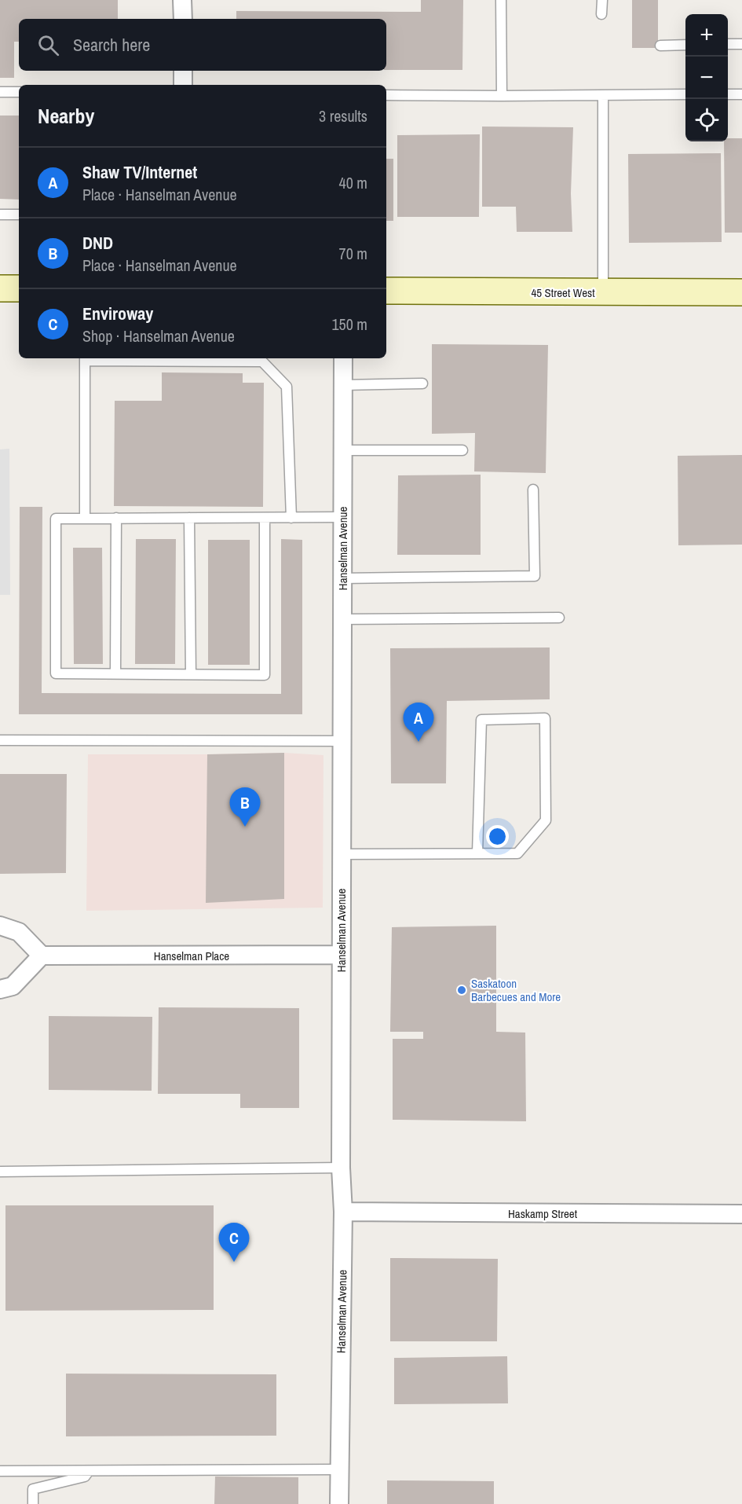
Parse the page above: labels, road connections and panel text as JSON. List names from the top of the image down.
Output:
{
  "streets": {
    "main road": ["45 Street West"],
    "street": ["Hanselman Avenue", "Hanselman Place", "Haskamp Street"]
  },
  "crossings": [
    ["Hanselman Avenue", "Hanselman Place"],
    ["Hanselman Avenue", "Haskamp Street"]
  ],
  "places": ["Saskatoon Barbecues and More"],
  "page": {
    "map_buttons": ["+", "−"],
    "search": "Search here",
    "heading": ["Nearby", "3 results"],
    "list": [
      {
        "mark": "A",
        "name": "Shaw TV/Internet",
        "note": "Place · Hanselman Avenue",
        "value": "40 m"
      },
      {
        "mark": "B",
        "name": "DND",
        "note": "Place · Hanselman Avenue",
        "value": "70 m"
      },
      {
        "mark": "C",
        "name": "Enviroway",
        "note": "Shop · Hanselman Avenue",
        "value": "150 m"
      }
    ],
    "pins": ["A", "B", "C"]
  }
}
